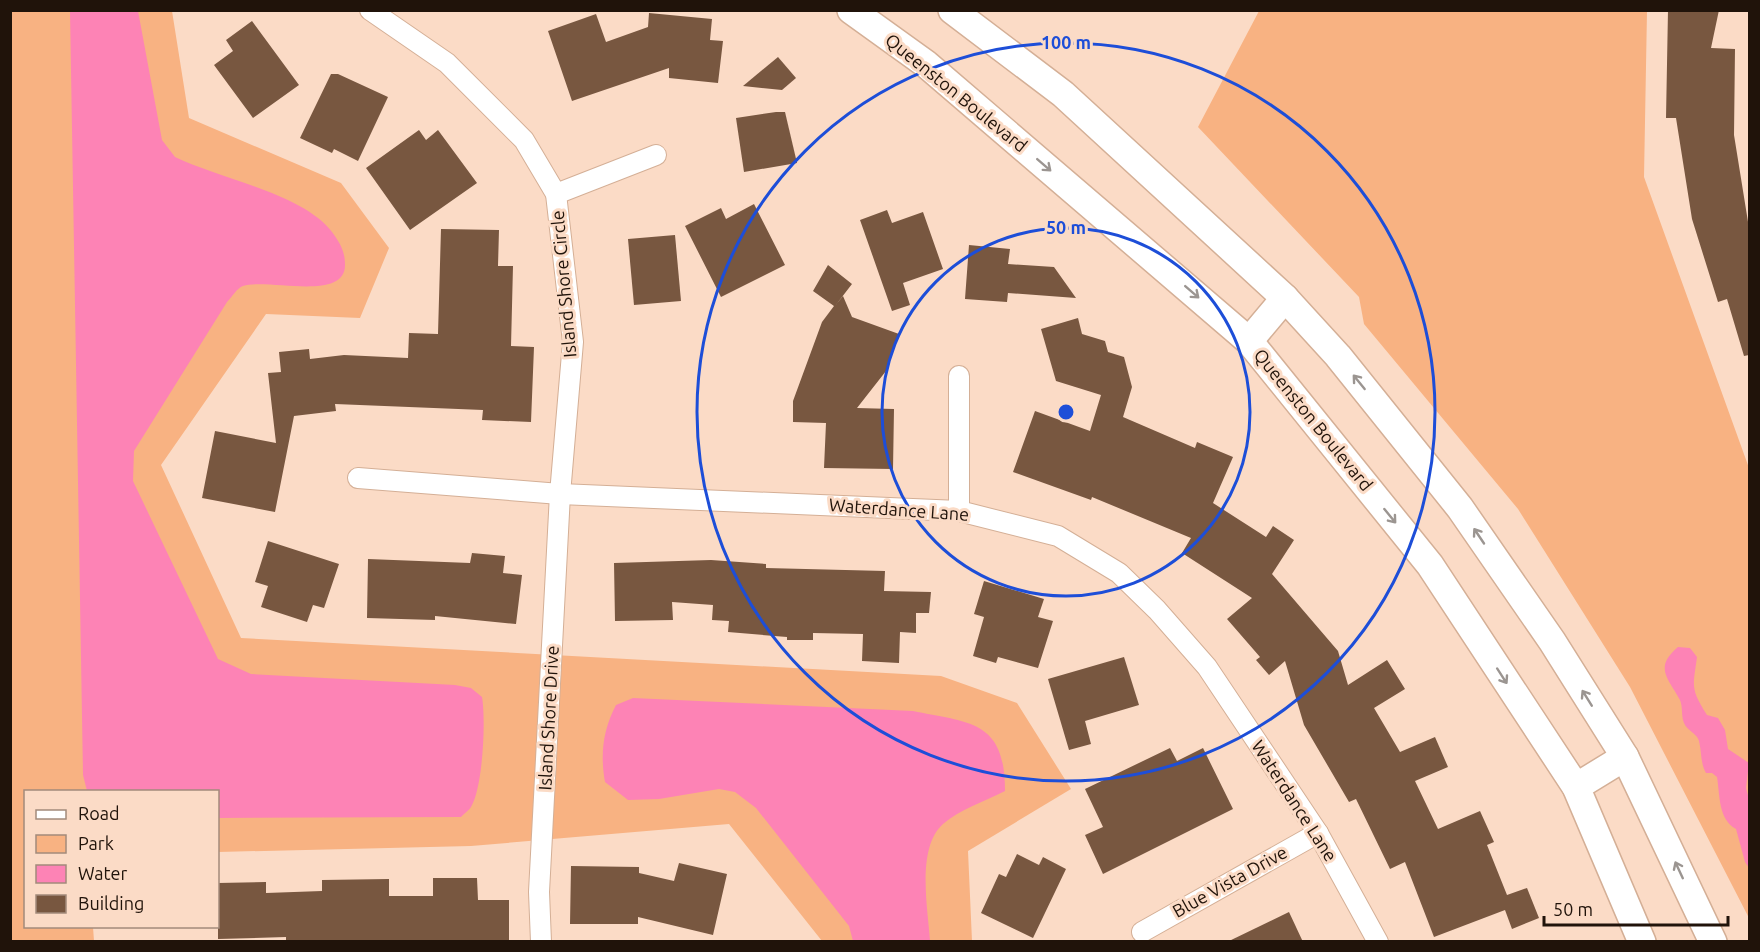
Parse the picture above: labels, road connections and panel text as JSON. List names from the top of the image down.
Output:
{
  "streets": {
    "main road": ["Queenston Boulevard"],
    "street": [
      "Island Shore Circle",
      "Waterdance Lane",
      "Island Shore Drive",
      "Blue Vista Drive"
    ]
  },
  "crossings": [
    ["Island Shore Circle", "Waterdance Lane"],
    ["Island Shore Circle", "Island Shore Drive"],
    ["Waterdance Lane", "Island Shore Drive"],
    ["Waterdance Lane", "Blue Vista Drive"]
  ],
  "legend": [
    "Road",
    "Park",
    "Water",
    "Building"
  ],
  "scale_bar": "50 m",
  "rings": ["100 m", "50 m"]
}
